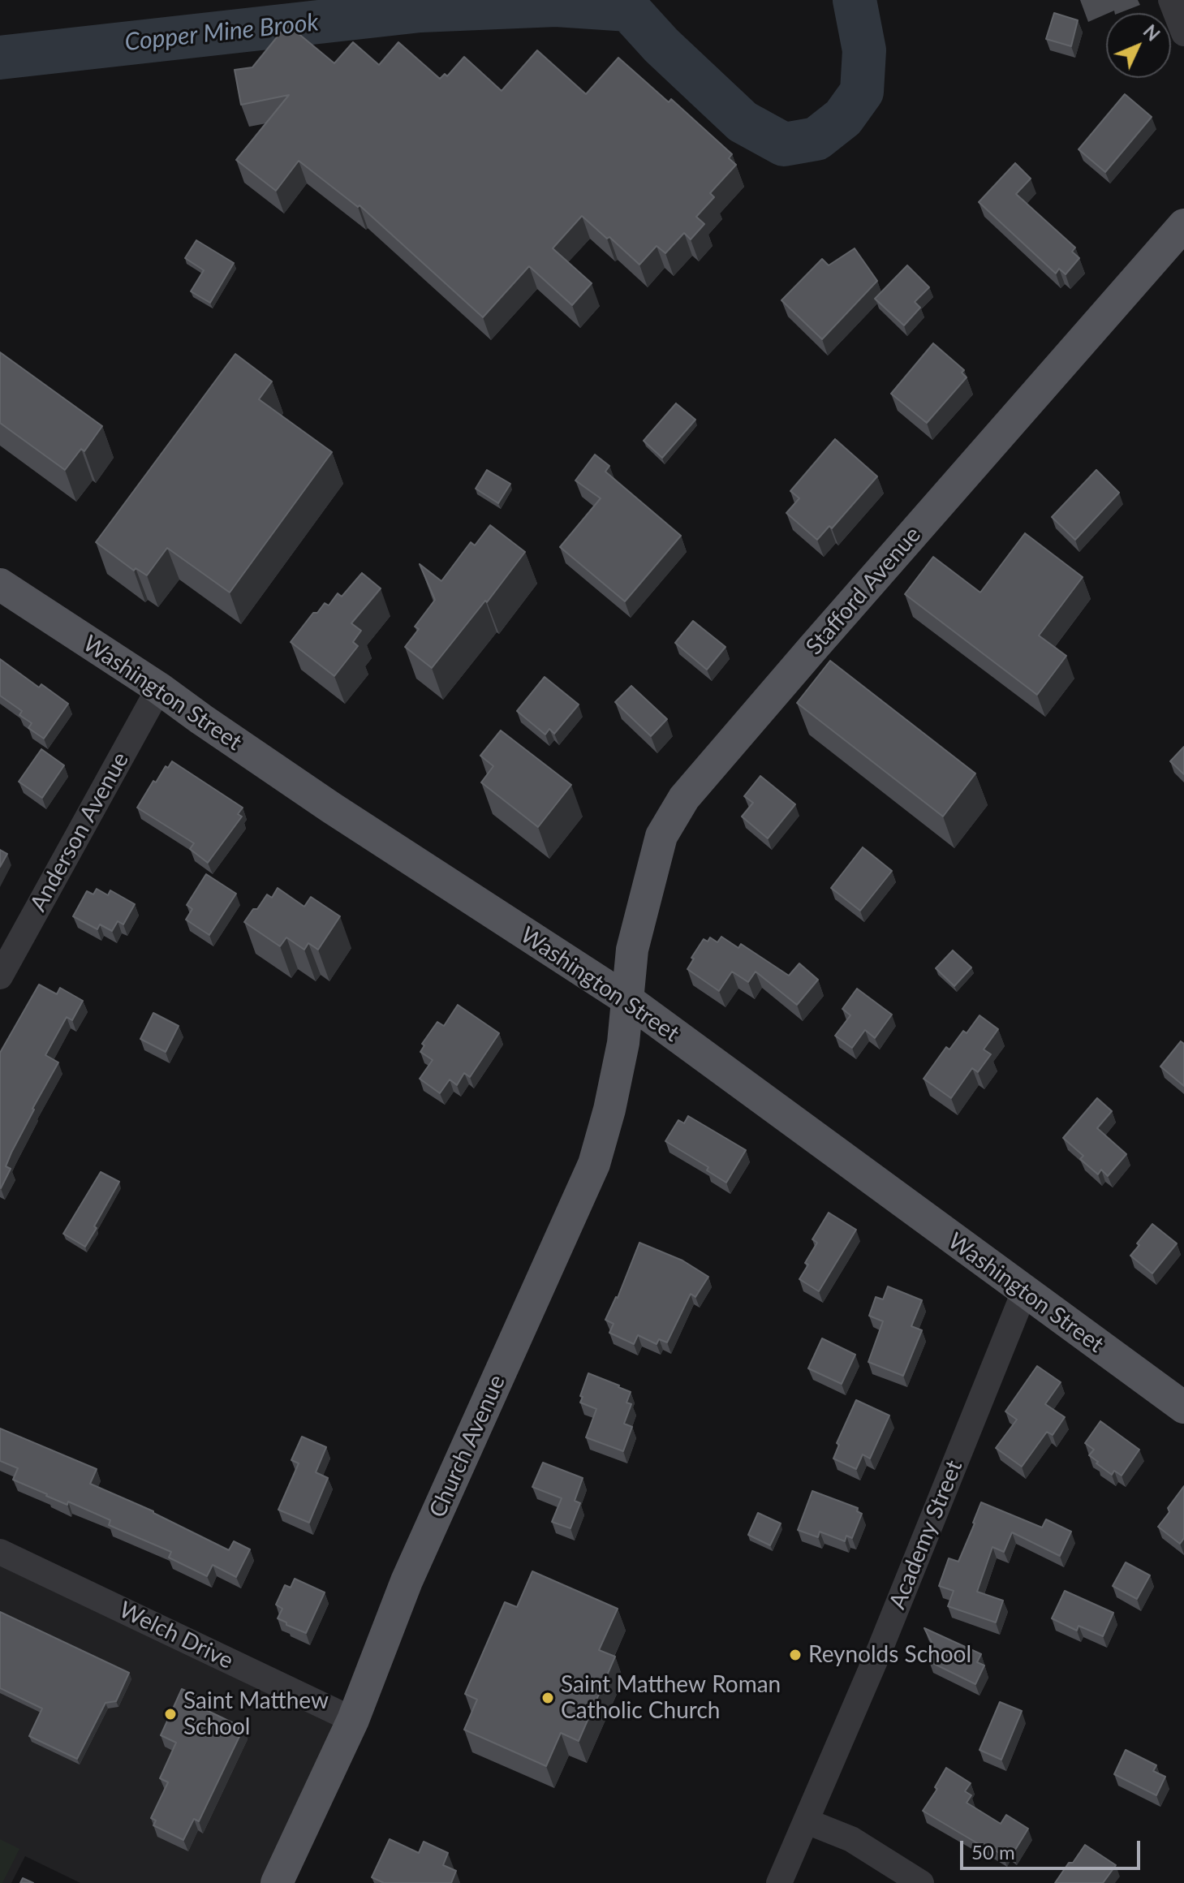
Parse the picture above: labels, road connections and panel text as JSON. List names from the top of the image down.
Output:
{
  "streets": {
    "main road": ["Stafford Avenue", "Washington Street", "Church Avenue"],
    "street": ["Anderson Avenue", "Academy Street", "Welch Drive"]
  },
  "crossings": [
    ["Stafford Avenue", "Washington Street"],
    ["Stafford Avenue", "Church Avenue"],
    ["Washington Street", "Anderson Avenue"],
    ["Washington Street", "Church Avenue"],
    ["Washington Street", "Academy Street"],
    ["Church Avenue", "Welch Drive"]
  ],
  "water": ["Copper Mine Brook"],
  "places": ["Reynolds School", "Saint Matthew Roman Catholic Church", "Saint Matthew School"],
  "scale_bar": "50 m",
  "north": "top right"
}
